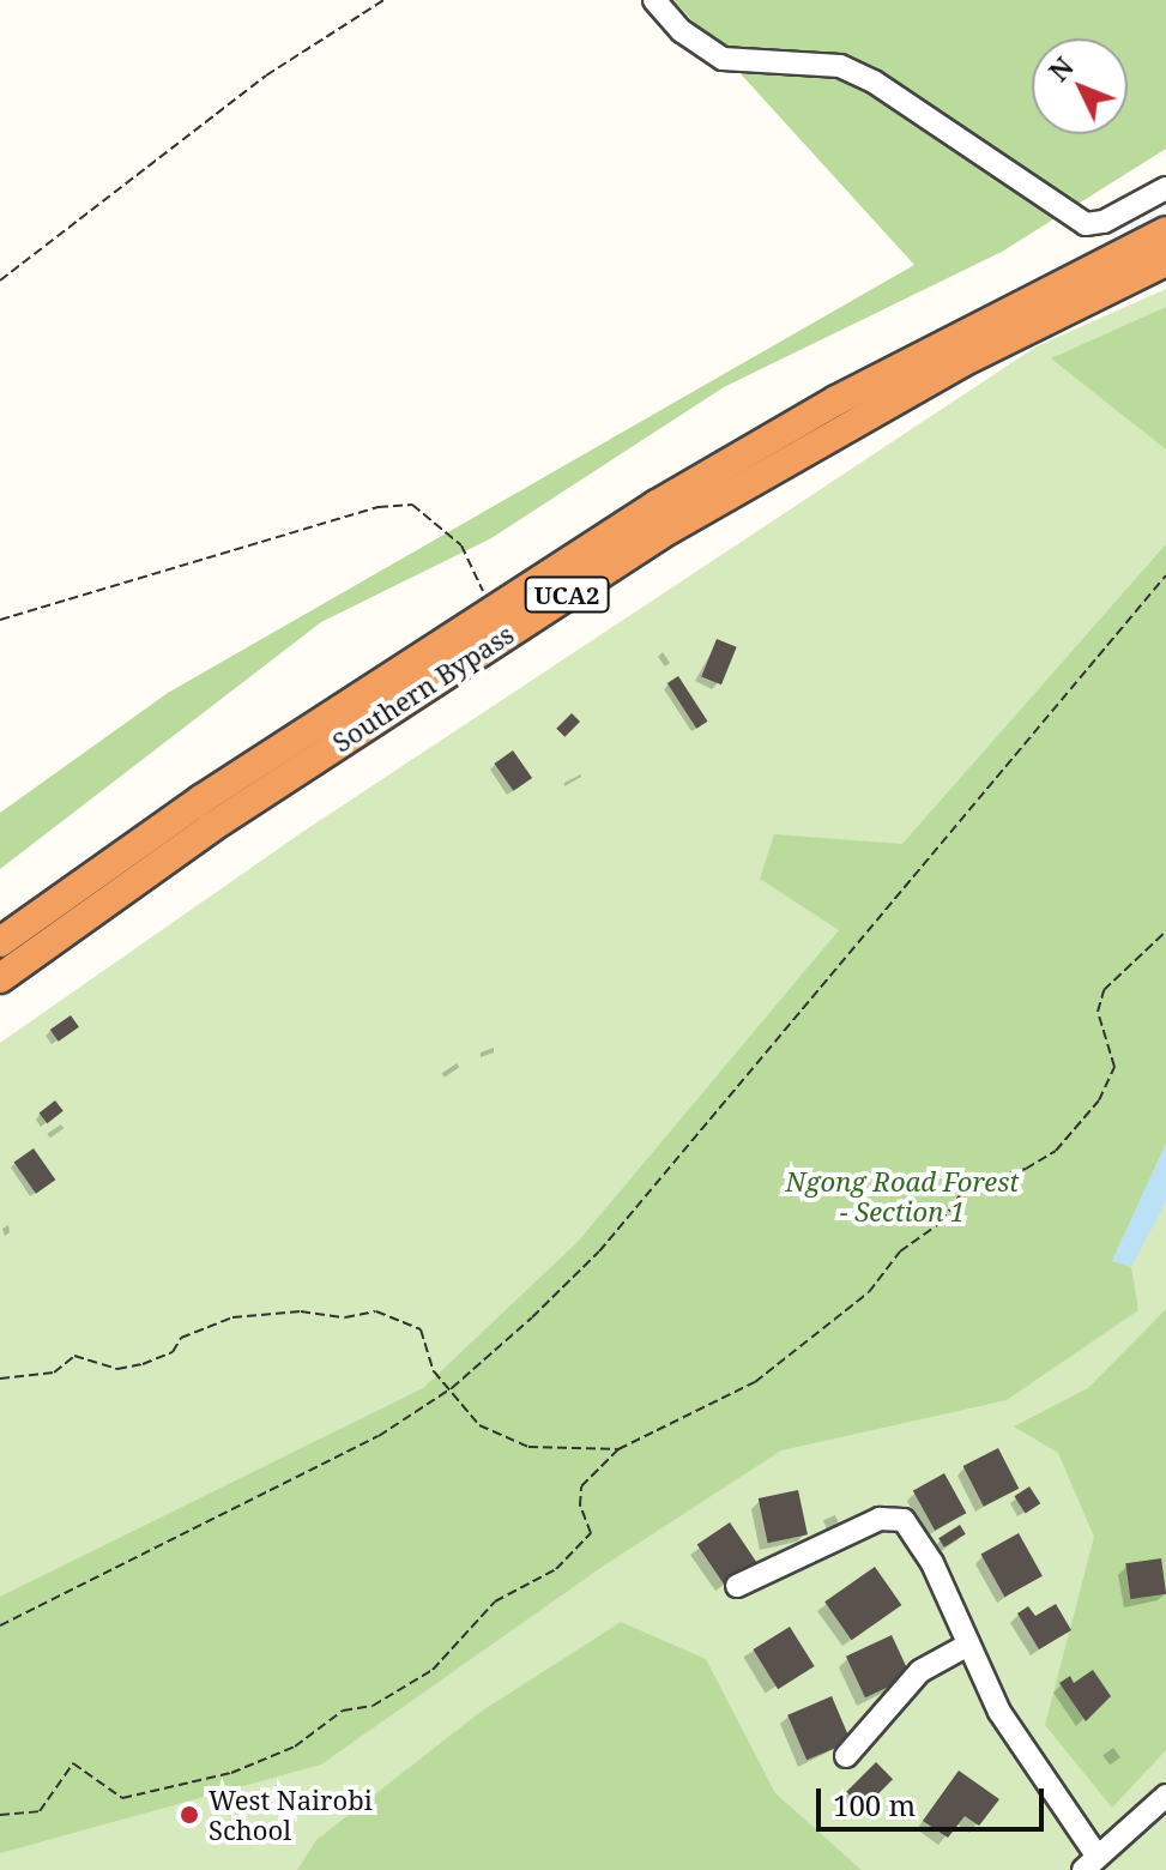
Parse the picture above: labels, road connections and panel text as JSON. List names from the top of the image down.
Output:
{
  "streets": {
    "highway": ["UCA2", "Southern Bypass"]
  },
  "parks": ["Ngong Road Forest - Section 1"],
  "places": ["West Nairobi School"],
  "scale_bar": "100 m",
  "north": "top left"
}
